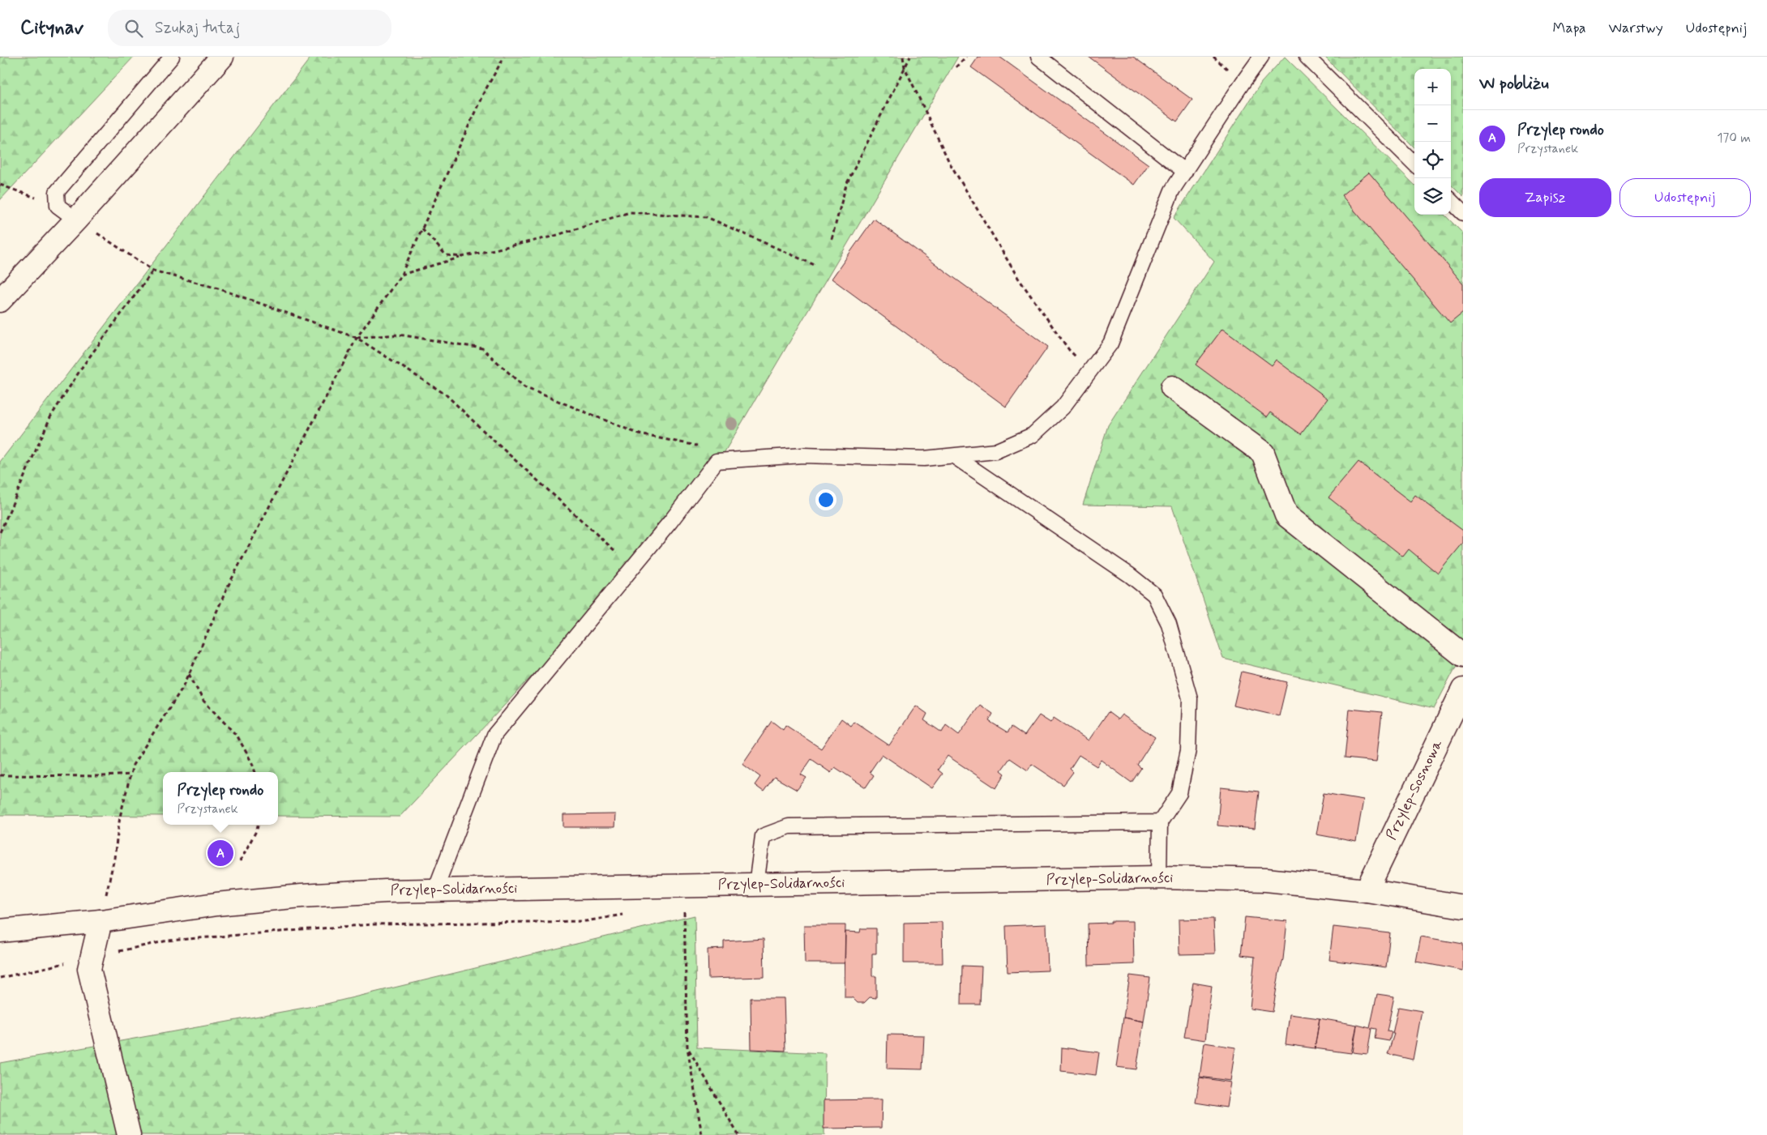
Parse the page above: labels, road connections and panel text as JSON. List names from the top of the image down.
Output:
{
  "streets": {
    "main road": ["Przylep-Sosnowa", "Przylep-Solidarności"]
  },
  "crossings": [
    ["Przylep-Sosnowa", "Przylep-Solidarności"]
  ],
  "page": {
    "header": "Citynav",
    "search": "Szukaj tutaj",
    "nav": ["Mapa", "Warstwy", "Udostępnij"],
    "heading": "W pobliżu",
    "map_buttons": ["+", "−"],
    "list": [
      {
        "mark": "A",
        "name": "Przylep rondo",
        "note": "Przystanek",
        "value": "170 m"
      }
    ],
    "buttons": ["Zapisz", "Udostępnij"],
    "popup": ["Przylep rondo", "Przystanek"],
    "pins": "A"
  }
}
